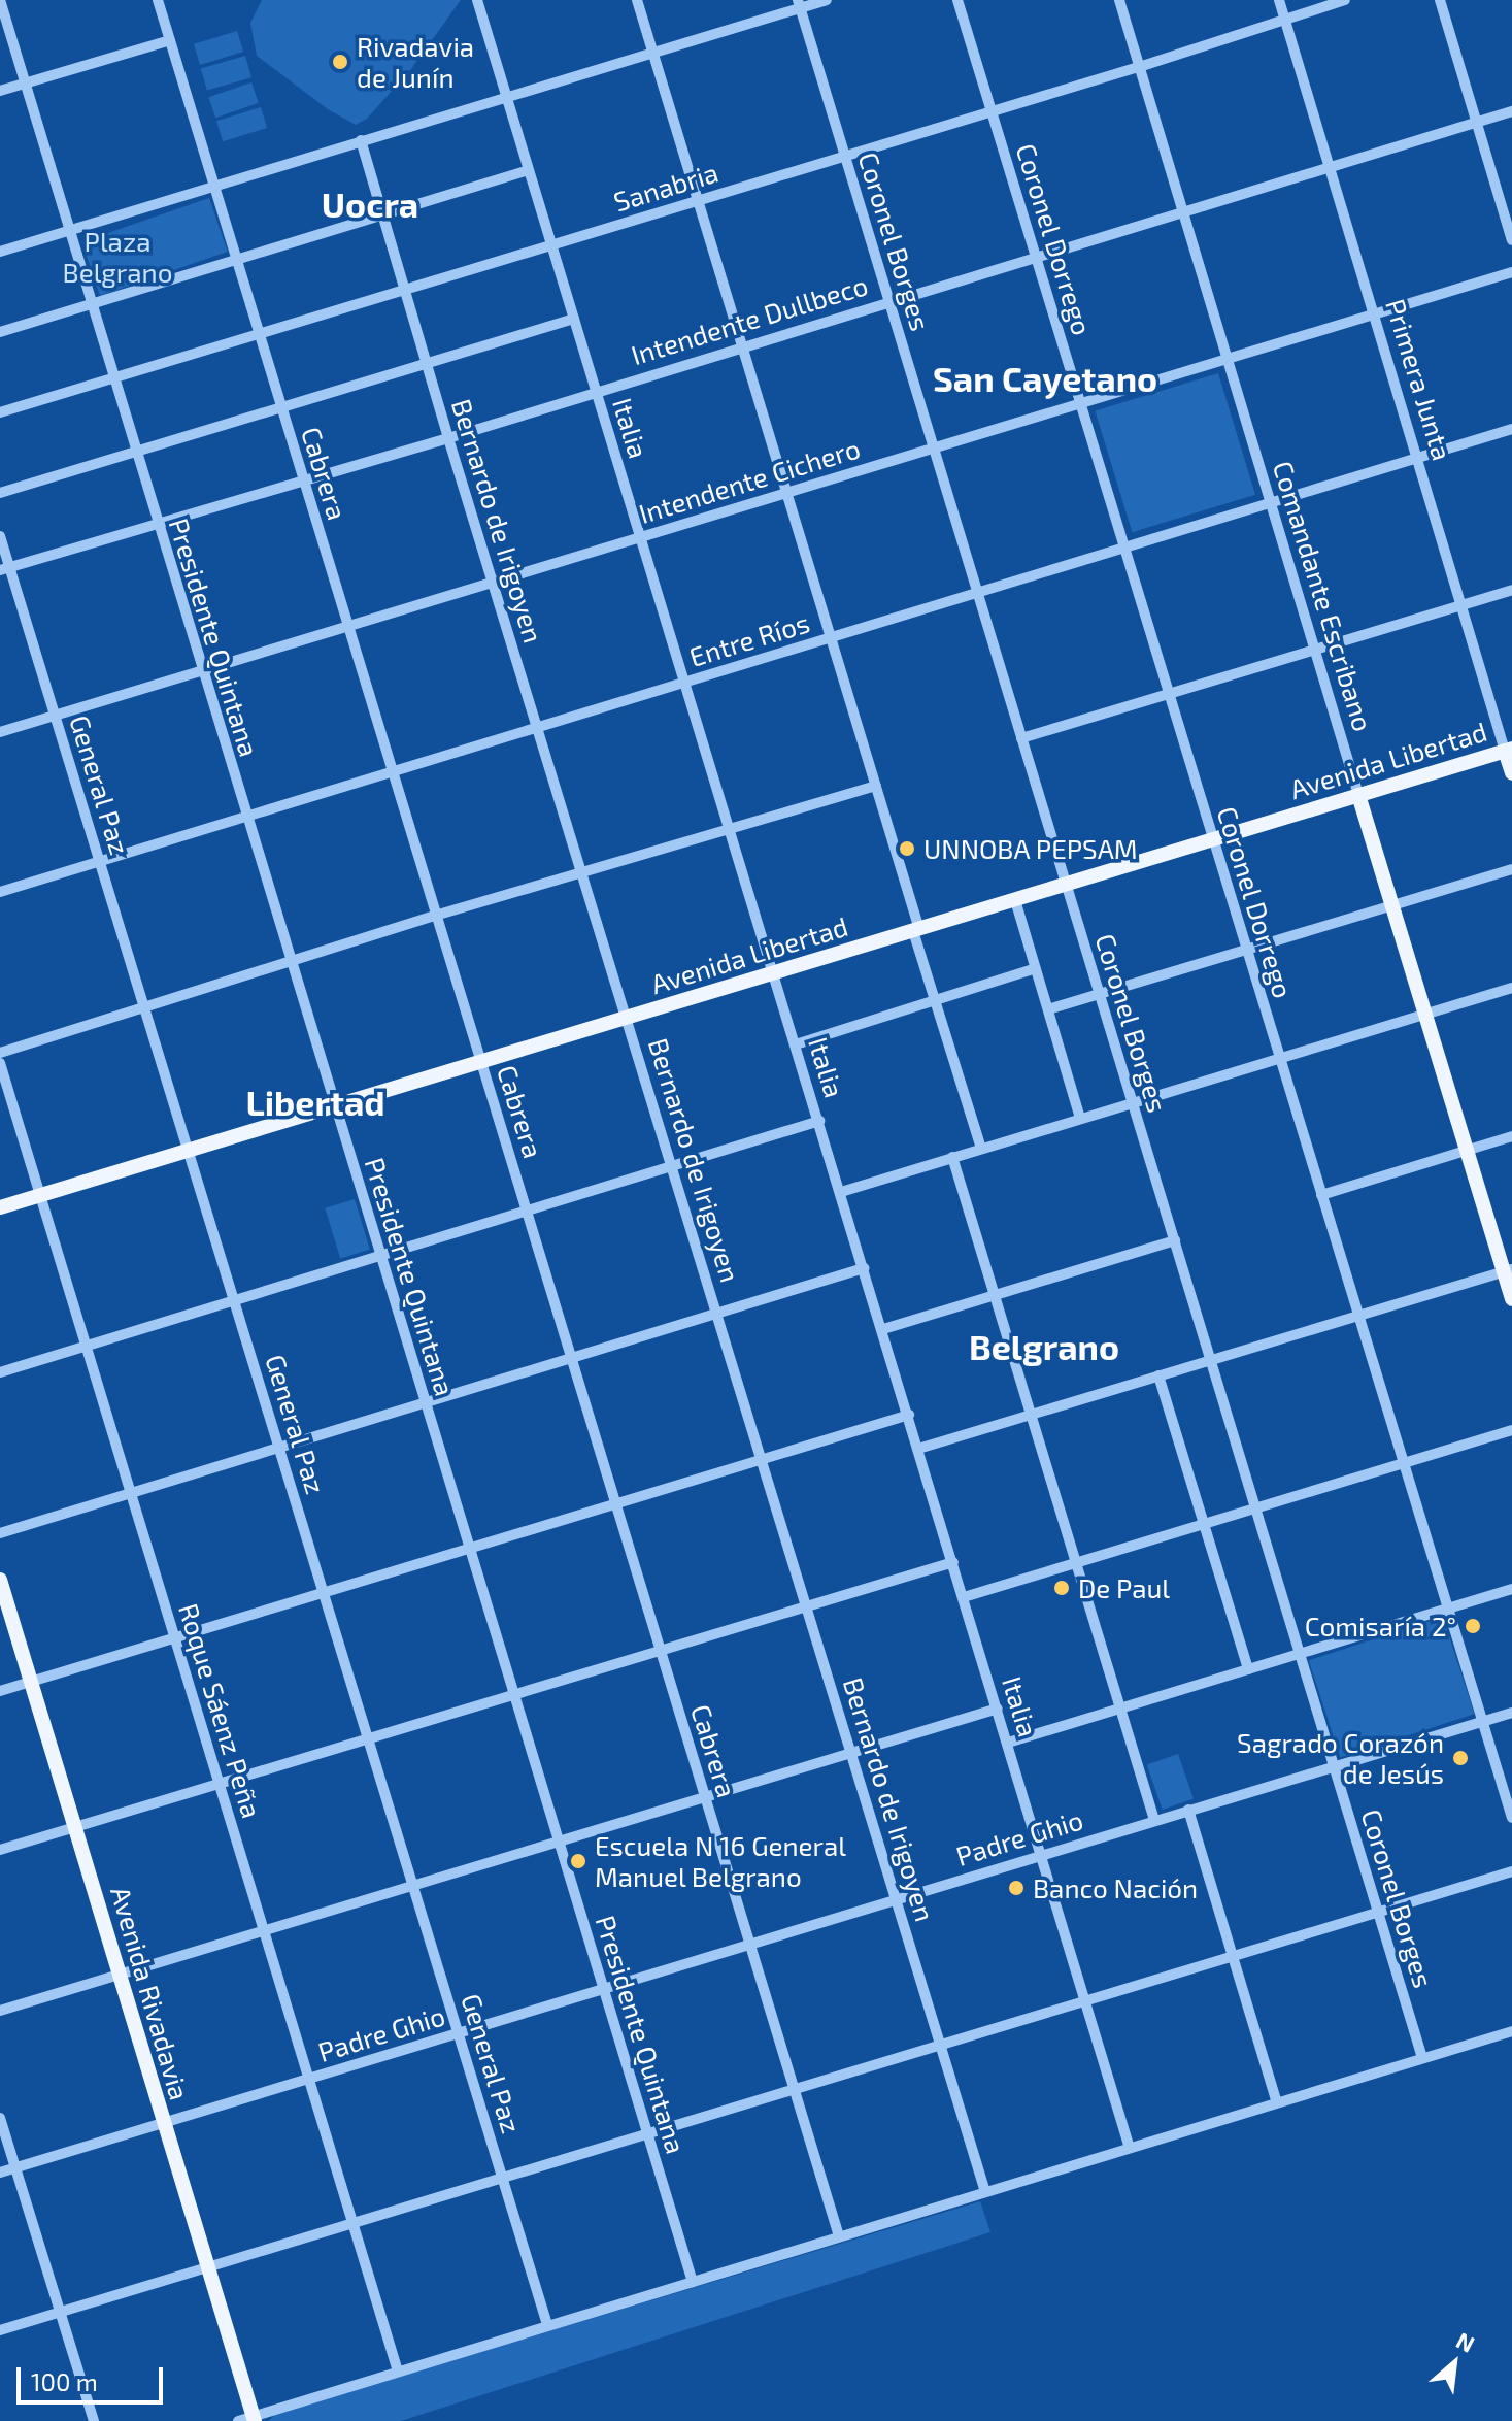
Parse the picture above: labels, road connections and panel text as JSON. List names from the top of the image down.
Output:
{
  "streets": {
    "main road": [
      "Primera Junta",
      "Comandante Escribano",
      "Avenida Libertad",
      "Avenida Rivadavia"
    ],
    "street": [
      "Sanabria",
      "Coronel Dorrego",
      "Coronel Borges",
      "Intendente Dullbeco",
      "Italia",
      "Cabrera",
      "Intendente Cichero",
      "Bernardo de Irigoyen",
      "Presidente Quintana",
      "Entre Ríos",
      "General Paz",
      "Roque Sáenz Peña",
      "Padre Ghio"
    ]
  },
  "crossings": [
    ["Sanabria", "Coronel Dorrego"],
    ["Sanabria", "Coronel Borges"],
    ["Sanabria", "Primera Junta"],
    ["Sanabria", "Italia"],
    ["Sanabria", "Cabrera"],
    ["Sanabria", "Bernardo de Irigoyen"],
    ["Sanabria", "Comandante Escribano"],
    ["Sanabria", "Presidente Quintana"],
    ["Coronel Dorrego", "Intendente Dullbeco"],
    ["Coronel Dorrego", "Intendente Cichero"],
    ["Coronel Dorrego", "Entre Ríos"],
    ["Coronel Dorrego", "Avenida Libertad"],
    ["Coronel Dorrego", "Padre Ghio"],
    ["Coronel Borges", "Intendente Dullbeco"],
    ["Coronel Borges", "Intendente Cichero"],
    ["Coronel Borges", "Entre Ríos"],
    ["Coronel Borges", "Avenida Libertad"],
    ["Coronel Borges", "Padre Ghio"],
    ["Intendente Dullbeco", "Primera Junta"],
    ["Intendente Dullbeco", "Italia"],
    ["Intendente Dullbeco", "Cabrera"],
    ["Intendente Dullbeco", "Bernardo de Irigoyen"],
    ["Intendente Dullbeco", "Comandante Escribano"],
    ["Intendente Dullbeco", "Presidente Quintana"],
    ["Intendente Dullbeco", "General Paz"],
    ["Primera Junta", "Intendente Cichero"],
    ["Primera Junta", "Entre Ríos"],
    ["Primera Junta", "Avenida Libertad"],
    ["Italia", "Intendente Cichero"],
    ["Italia", "Entre Ríos"],
    ["Italia", "Avenida Libertad"],
    ["Italia", "Padre Ghio"],
    ["Cabrera", "Intendente Cichero"],
    ["Cabrera", "Entre Ríos"],
    ["Cabrera", "Avenida Libertad"],
    ["Cabrera", "Padre Ghio"],
    ["Intendente Cichero", "Bernardo de Irigoyen"],
    ["Intendente Cichero", "Comandante Escribano"],
    ["Intendente Cichero", "Presidente Quintana"],
    ["Intendente Cichero", "General Paz"],
    ["Bernardo de Irigoyen", "Entre Ríos"],
    ["Bernardo de Irigoyen", "Avenida Libertad"],
    ["Bernardo de Irigoyen", "Padre Ghio"],
    ["Comandante Escribano", "Entre Ríos"],
    ["Comandante Escribano", "Avenida Libertad"],
    ["Presidente Quintana", "Entre Ríos"],
    ["Presidente Quintana", "Avenida Libertad"],
    ["Presidente Quintana", "Padre Ghio"],
    ["Entre Ríos", "General Paz"],
    ["Avenida Libertad", "General Paz"],
    ["Avenida Libertad", "Roque Sáenz Peña"],
    ["General Paz", "Padre Ghio"],
    ["Roque Sáenz Peña", "Padre Ghio"],
    ["Padre Ghio", "Avenida Rivadavia"]
  ],
  "districts": [
    "Uocra",
    "San Cayetano",
    "Libertad",
    "Belgrano"
  ],
  "parks": ["Plaza Belgrano"],
  "places": [
    "Rivadavia de Junín",
    "UNNOBA PEPSAM",
    "De Paul",
    "Comisaría 2°",
    "Sagrado Corazón de Jesús",
    "Escuela N 16 General Manuel Belgrano",
    "Banco Nación"
  ],
  "scale_bar": "100 m",
  "north": "top right"
}
